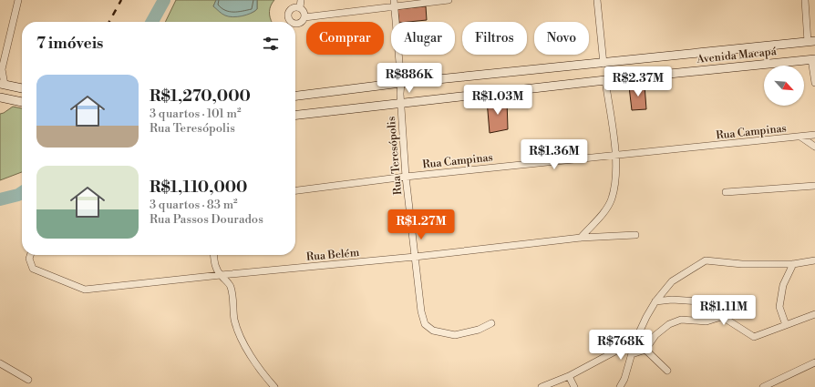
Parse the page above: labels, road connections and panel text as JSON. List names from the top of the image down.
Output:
{
  "streets": {
    "main road": ["Avenida Macapá"],
    "street": ["Rua Campinas", "Rua Teresópolis", "Rua Belém"]
  },
  "crossings": [
    ["Avenida Macapá", "Rua Teresópolis"],
    ["Rua Campinas", "Rua Teresópolis"],
    ["Rua Teresópolis", "Rua Belém"]
  ],
  "north": "bottom right",
  "page": {
    "chip": [
      "Comprar",
      "Alugar",
      "Filtros",
      "Novo"
    ],
    "heading": "7 imóveis",
    "price": [
      "R$886K",
      "R$2.37M",
      "R$1.03M",
      "R$1.36M",
      "R$1.27M",
      "R$1.11M",
      "R$768K"
    ],
    "list": [
      {
        "name": "R$1,270,000",
        "note": "3 quartos · 101 m² · Rua Teresópolis"
      },
      {
        "name": "R$1,110,000",
        "note": "3 quartos · 83 m² · Rua Passos Dourados"
      }
    ]
  }
}
